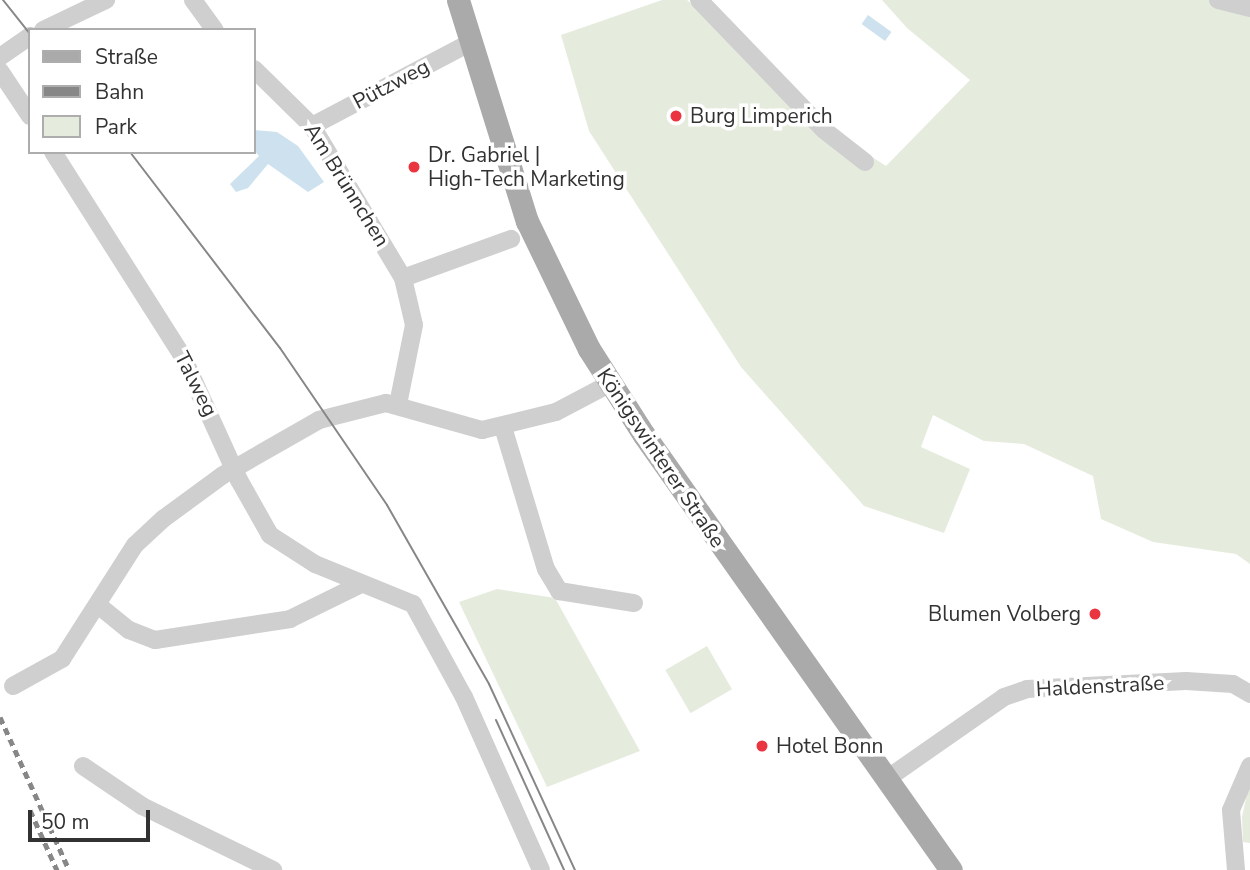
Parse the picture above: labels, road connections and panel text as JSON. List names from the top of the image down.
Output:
{
  "streets": {
    "main road": ["Königswinterer Straße"],
    "street": [
      "Pützweg",
      "Am Brünnchen",
      "Talweg",
      "Haldenstraße"
    ]
  },
  "crossings": [
    ["Pützweg", "Am Brünnchen"],
    ["Pützweg", "Königswinterer Straße"],
    ["Königswinterer Straße", "Haldenstraße"]
  ],
  "places": [
    "Burg Limperich",
    "Dr. Gabriel | High-Tech Marketing",
    "Blumen Volberg",
    "Hotel Bonn"
  ],
  "legend": ["Straße", "Bahn", "Park"],
  "scale_bar": "50 m"
}
